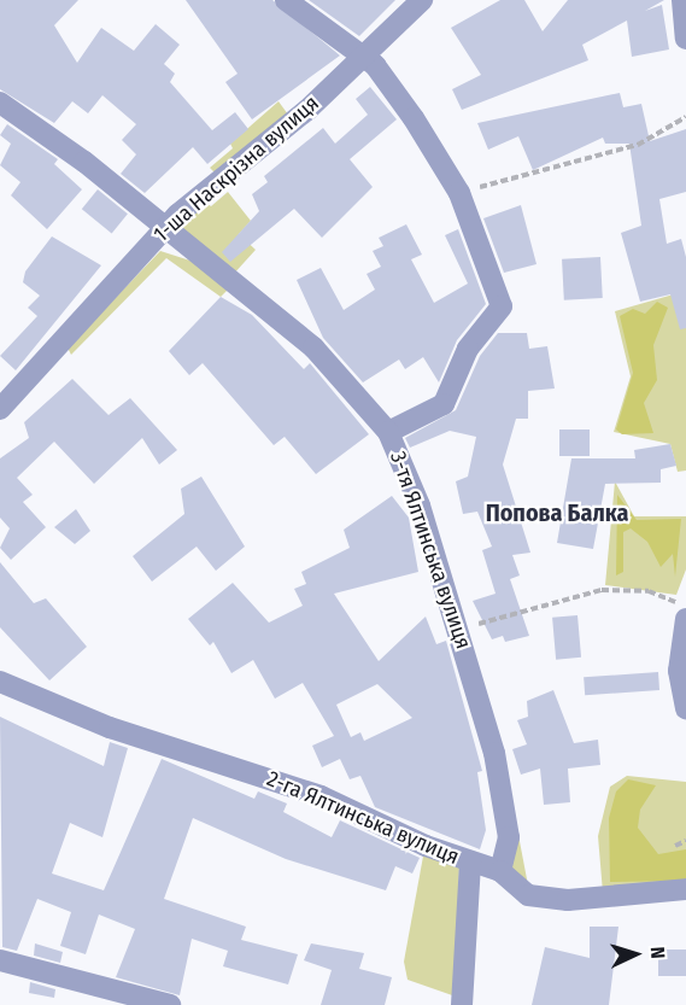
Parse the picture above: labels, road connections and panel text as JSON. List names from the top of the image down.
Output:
{
  "streets": {
    "street": ["1-ша Наскрізна вулиця", "3-тя Ялтинська вулиця", "2-га Ялтинська вулиця"]
  },
  "crossings": [
    ["1-ша Наскрізна вулиця", "3-тя Ялтинська вулиця"],
    ["3-тя Ялтинська вулиця", "2-га Ялтинська вулиця"]
  ],
  "districts": ["Попова Балка"],
  "north": "right"
}
